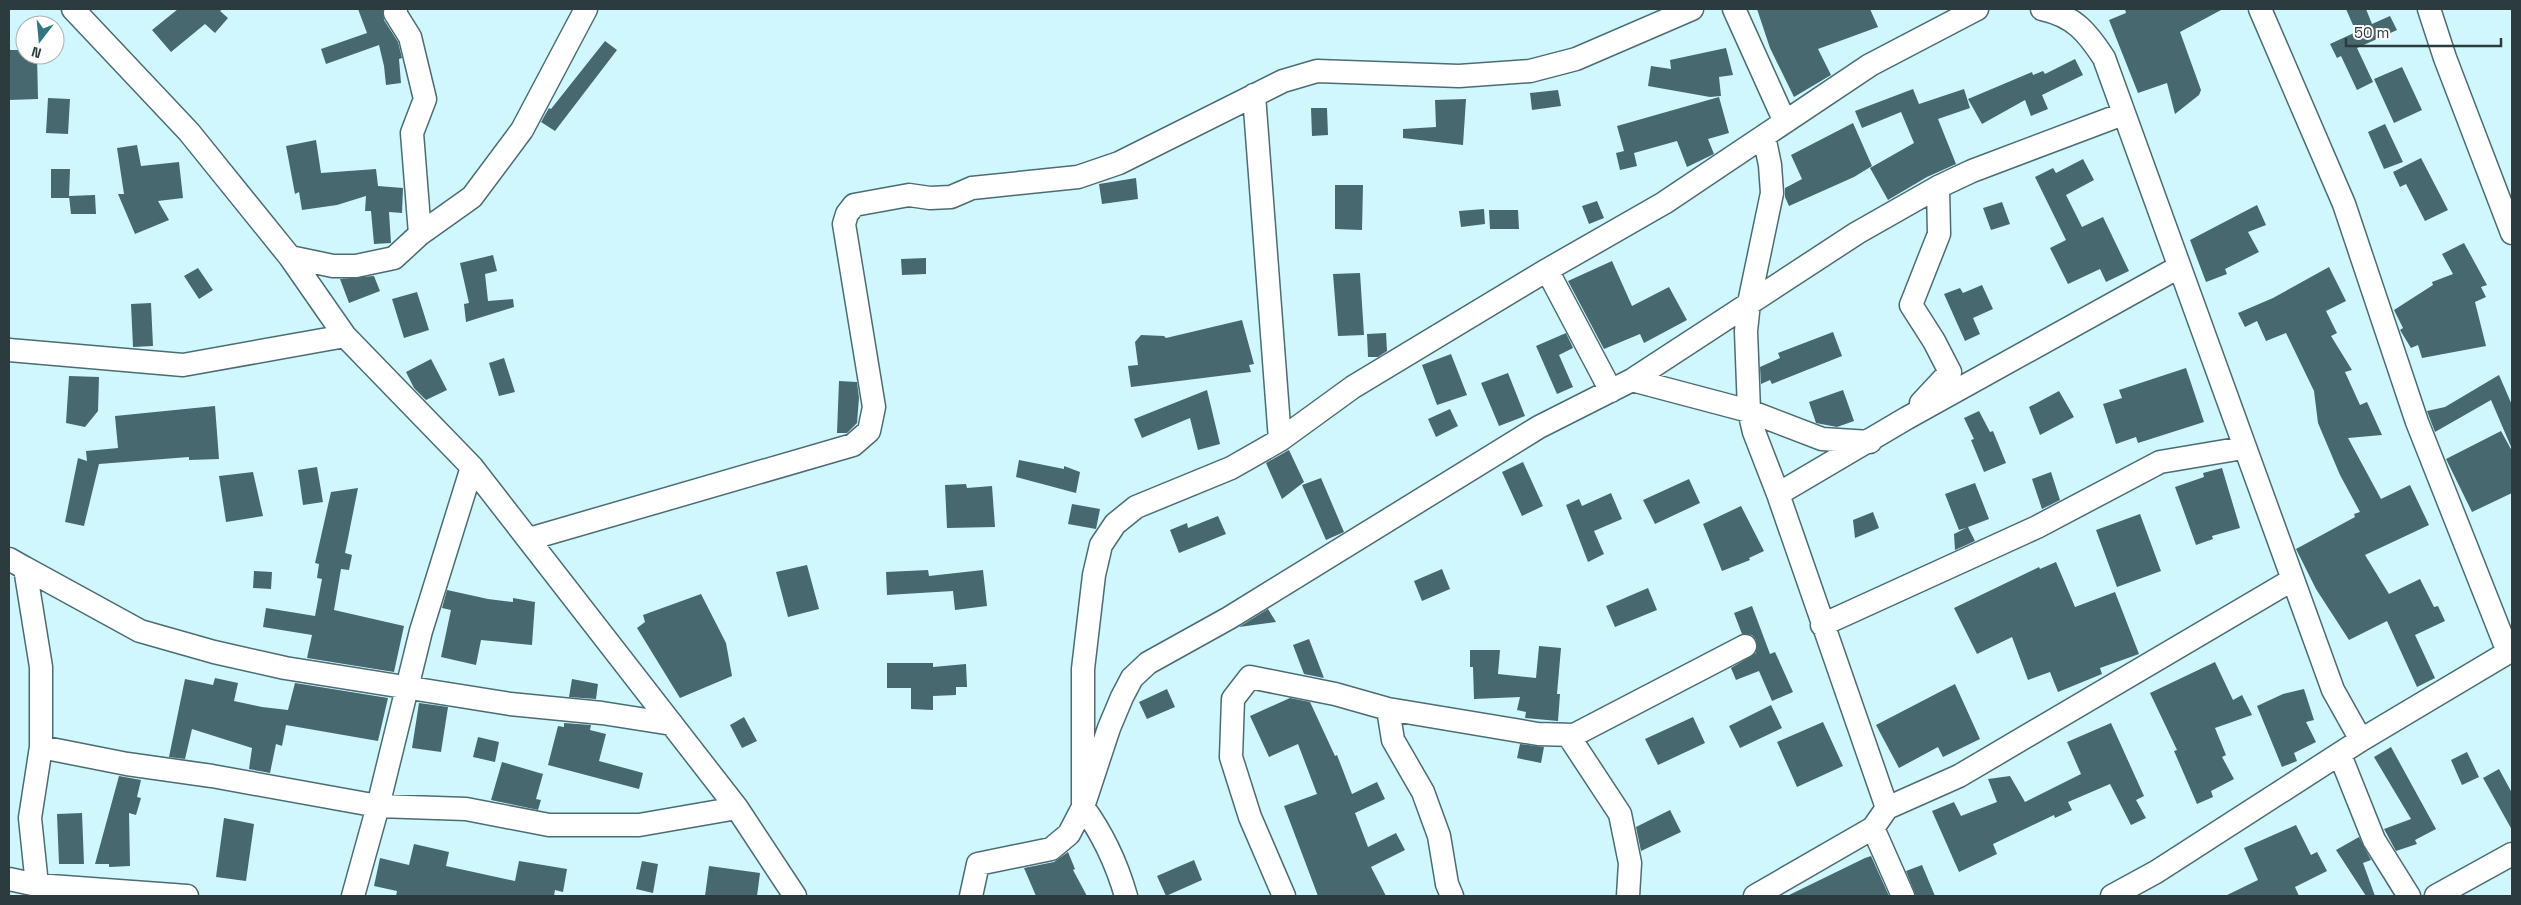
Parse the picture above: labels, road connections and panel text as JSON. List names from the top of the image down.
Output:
{
  "scale_bar": "50 m",
  "north": "bottom"
}
